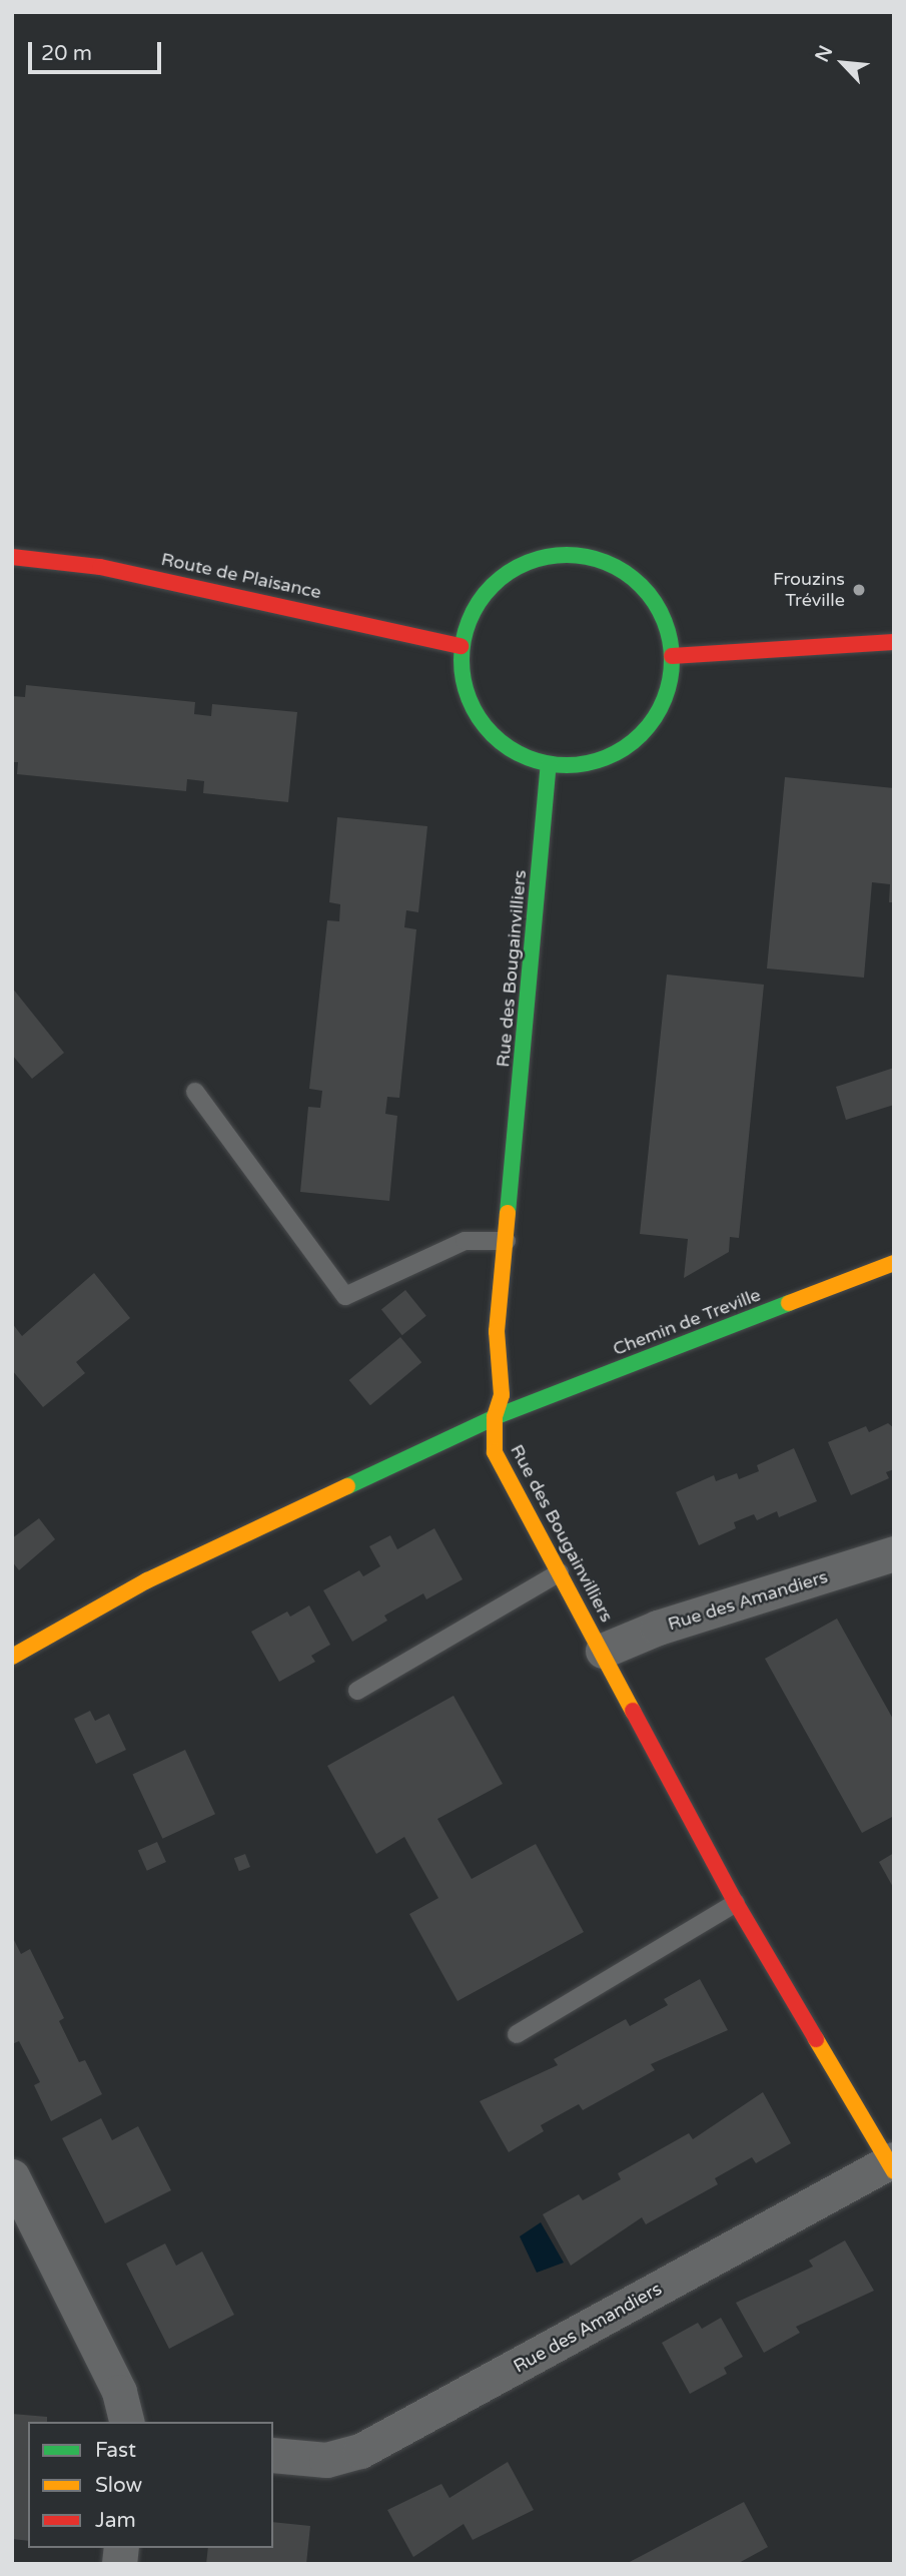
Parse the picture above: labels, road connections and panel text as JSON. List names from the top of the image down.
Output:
{
  "streets": {
    "street": [
      "Route de Plaisance",
      "Rue des Bougainvilliers",
      "Chemin de Treville",
      "Rue des Amandiers"
    ]
  },
  "crossings": [
    ["Route de Plaisance", "Rue des Bougainvilliers"],
    ["Rue des Bougainvilliers", "Chemin de Treville"],
    ["Rue des Bougainvilliers", "Rue des Amandiers"]
  ],
  "places": ["Frouzins Tréville"],
  "legend": ["Fast", "Slow", "Jam"],
  "scale_bar": "20 m",
  "north": "top left"
}
